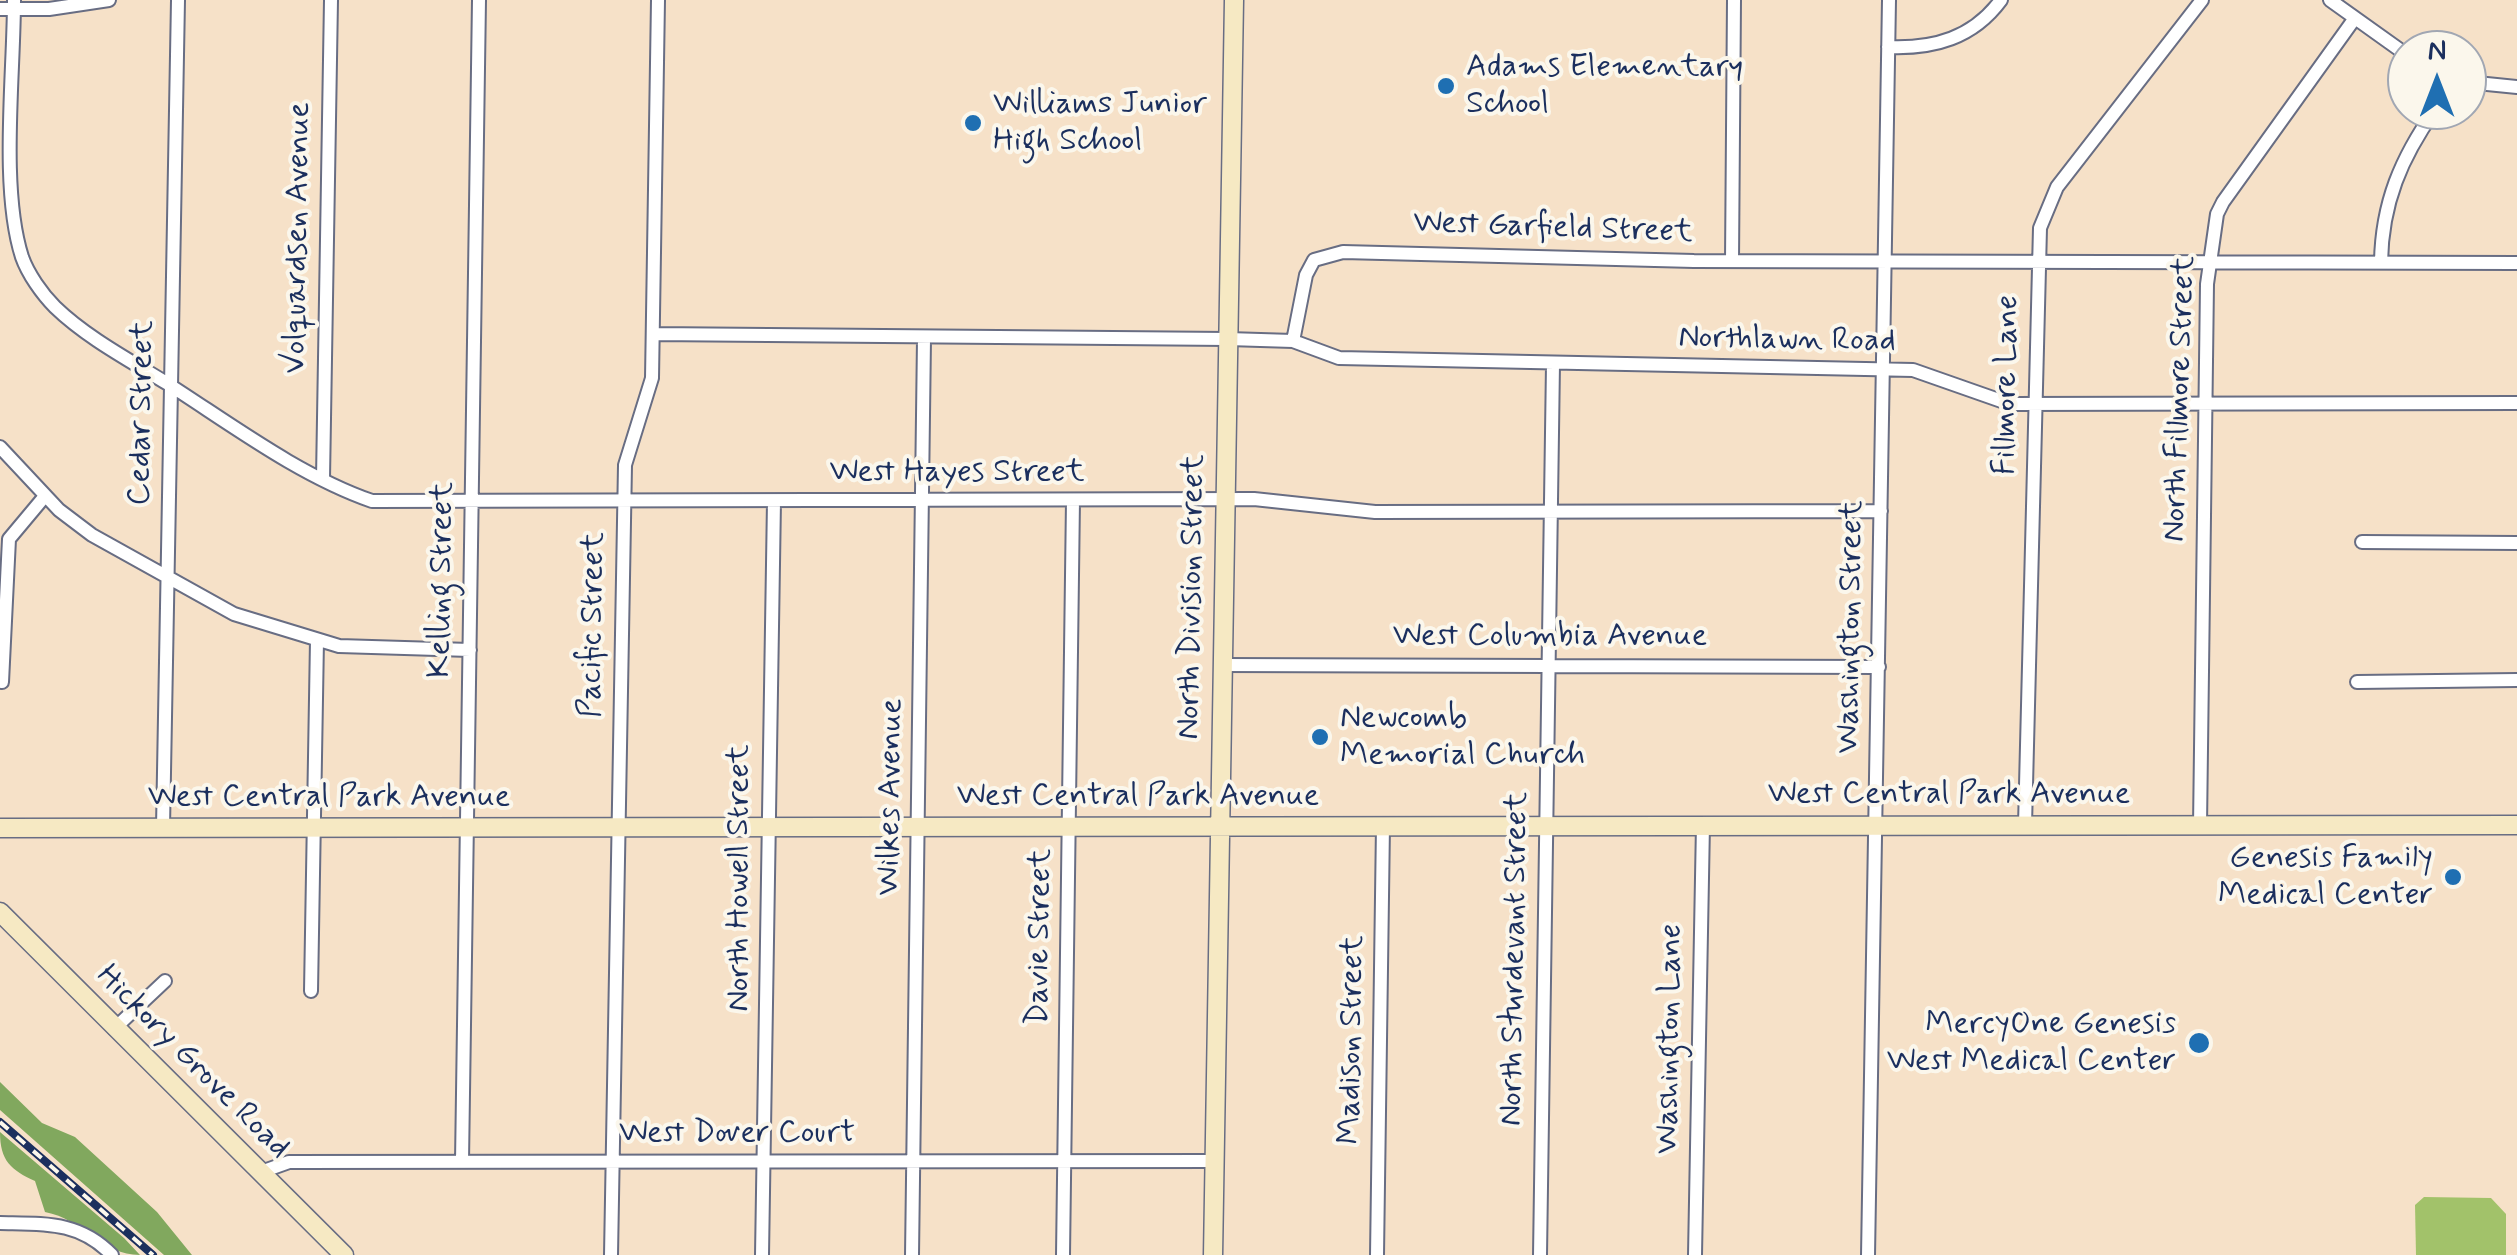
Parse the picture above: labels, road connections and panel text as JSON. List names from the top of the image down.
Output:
{
  "streets": {
    "main road": ["North Division Street", "West Central Park Avenue", "Hickory Grove Road"],
    "street": [
      "West Garfield Street",
      "Volquardsen Avenue",
      "Northlawn Road",
      "Fillmore Lane",
      "North Fillmore Street",
      "Cedar Street",
      "West Hayes Street",
      "Kelling Street",
      "Pacific Street",
      "Washington Street",
      "West Columbia Avenue",
      "Wilkes Avenue",
      "North Howell Street",
      "Davie Street",
      "North Sturdevant Street",
      "Washington Lane",
      "Madison Street",
      "West Dover Court"
    ]
  },
  "crossings": [
    ["West Garfield Street", "Northlawn Road"],
    ["West Garfield Street", "Fillmore Lane"],
    ["West Garfield Street", "North Fillmore Street"],
    ["West Garfield Street", "Washington Street"],
    ["Volquardsen Avenue", "West Hayes Street"],
    ["Northlawn Road", "Fillmore Lane"],
    ["Northlawn Road", "North Fillmore Street"],
    ["Northlawn Road", "Washington Street"],
    ["Northlawn Road", "North Sturdevant Street"],
    ["Fillmore Lane", "West Central Park Avenue"],
    ["North Fillmore Street", "West Central Park Avenue"],
    ["Cedar Street", "West Hayes Street"],
    ["Cedar Street", "West Central Park Avenue"],
    ["West Hayes Street", "Kelling Street"],
    ["West Hayes Street", "North Division Street"],
    ["West Hayes Street", "Pacific Street"],
    ["West Hayes Street", "Washington Street"],
    ["West Hayes Street", "Wilkes Avenue"],
    ["West Hayes Street", "North Howell Street"],
    ["West Hayes Street", "Davie Street"],
    ["West Hayes Street", "North Sturdevant Street"],
    ["Kelling Street", "West Central Park Avenue"],
    ["Kelling Street", "West Dover Court"],
    ["North Division Street", "West Columbia Avenue"],
    ["North Division Street", "West Central Park Avenue"],
    ["North Division Street", "West Dover Court"],
    ["Pacific Street", "West Central Park Avenue"],
    ["Pacific Street", "West Dover Court"],
    ["Washington Street", "West Columbia Avenue"],
    ["Washington Street", "West Central Park Avenue"],
    ["West Columbia Avenue", "North Sturdevant Street"],
    ["West Central Park Avenue", "Wilkes Avenue"],
    ["West Central Park Avenue", "North Howell Street"],
    ["West Central Park Avenue", "Davie Street"],
    ["West Central Park Avenue", "North Sturdevant Street"],
    ["West Central Park Avenue", "Washington Lane"],
    ["West Central Park Avenue", "Madison Street"],
    ["Wilkes Avenue", "West Dover Court"],
    ["North Howell Street", "West Dover Court"],
    ["Davie Street", "West Dover Court"],
    ["Hickory Grove Road", "West Dover Court"]
  ],
  "places": [
    "Adams Elementary School",
    "Williams Junior High School",
    "Newcomb Memorial Church",
    "Genesis Family Medical Center",
    "MercyOne Genesis West Medical Center"
  ],
  "north": "top"
}
